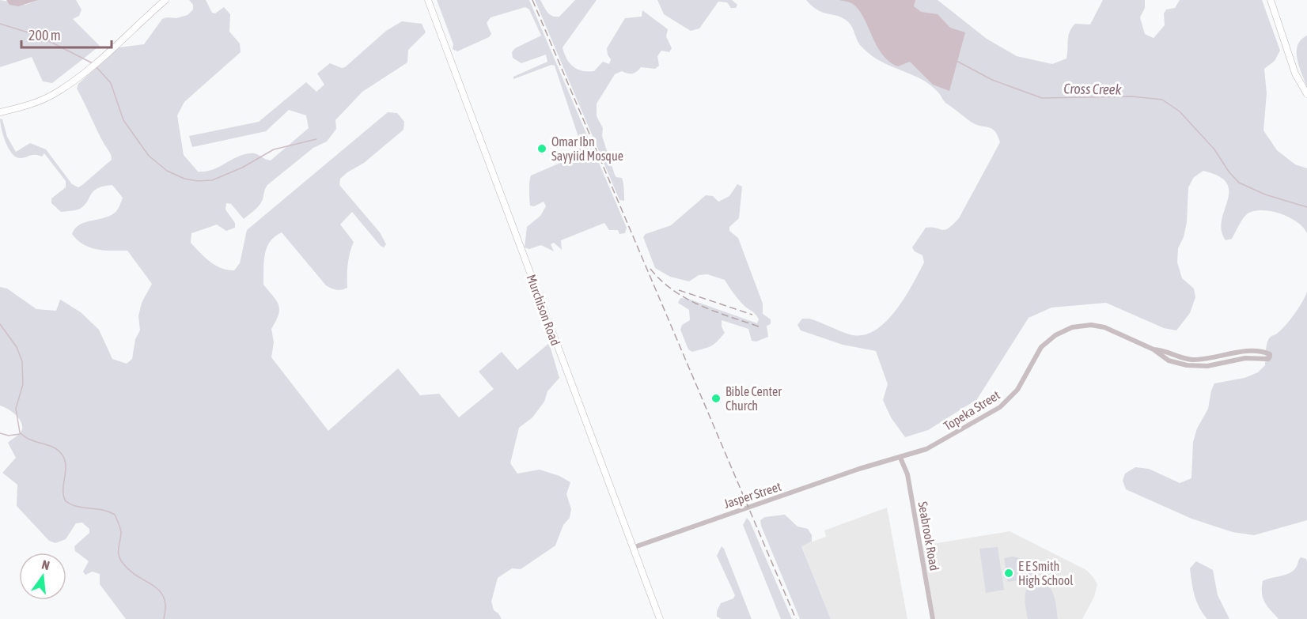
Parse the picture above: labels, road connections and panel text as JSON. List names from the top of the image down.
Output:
{
  "streets": {
    "main road": ["Murchison Road"],
    "street": ["Topeka Street", "Jasper Street", "Seabrook Road"]
  },
  "crossings": [
    ["Murchison Road", "Jasper Street"],
    ["Topeka Street", "Jasper Street"],
    ["Topeka Street", "Seabrook Road"]
  ],
  "water": ["Cross Creek"],
  "places": ["Omar Ibn Sayyiid Mosque", "Bible Center Church", "E E Smith High School"],
  "scale_bar": "200 m",
  "north": "top"
}
